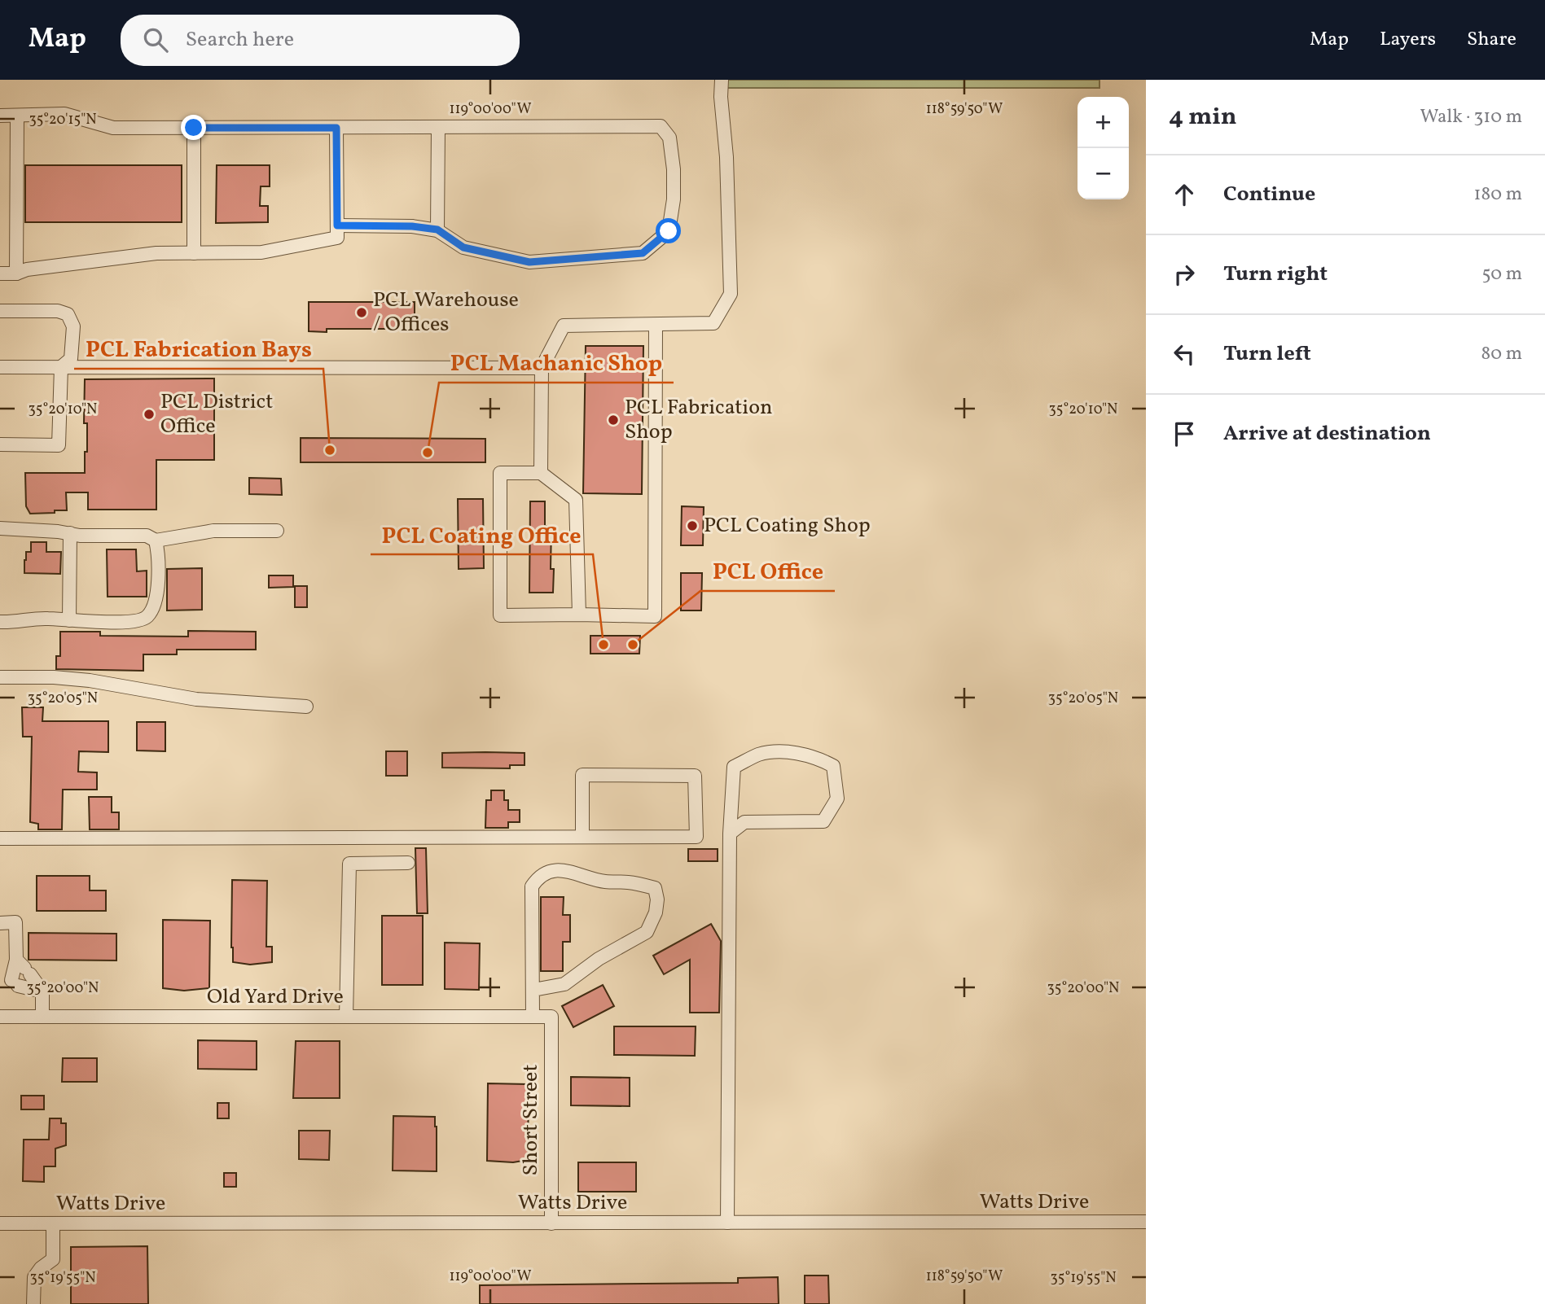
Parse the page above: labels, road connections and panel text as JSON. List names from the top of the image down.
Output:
{
  "streets": {
    "street": ["Old Yard Drive", "Short Street", "Watts Drive"]
  },
  "crossings": [
    ["Old Yard Drive", "Short Street"],
    ["Short Street", "Watts Drive"]
  ],
  "places": [
    "PCL Warehouse / Offices",
    "PCL District Office",
    "PCL Fabrication Shop",
    "PCL Fabrication Bays",
    "PCL Machanic Shop",
    "PCL Coating Shop",
    "PCL Coating Office",
    "PCL Office"
  ],
  "page": {
    "header": "Map",
    "search": "Search here",
    "nav": ["Map", "Layers", "Share"],
    "heading": ["4 min", "Walk · 310 m"],
    "map_buttons": ["+", "−"],
    "list": [
      ["Continue", "180 m"],
      ["Turn right", "50 m"],
      ["Turn left", "80 m"],
      "Arrive at destination"
    ]
  },
  "coordinates": [
    "119°00'00\"W",
    "118°59'50\"W",
    "35°20'15\"N",
    "35°20'10\"N",
    "35°20'05\"N",
    "35°20'00\"N",
    "35°19'55\"N"
  ]
}
